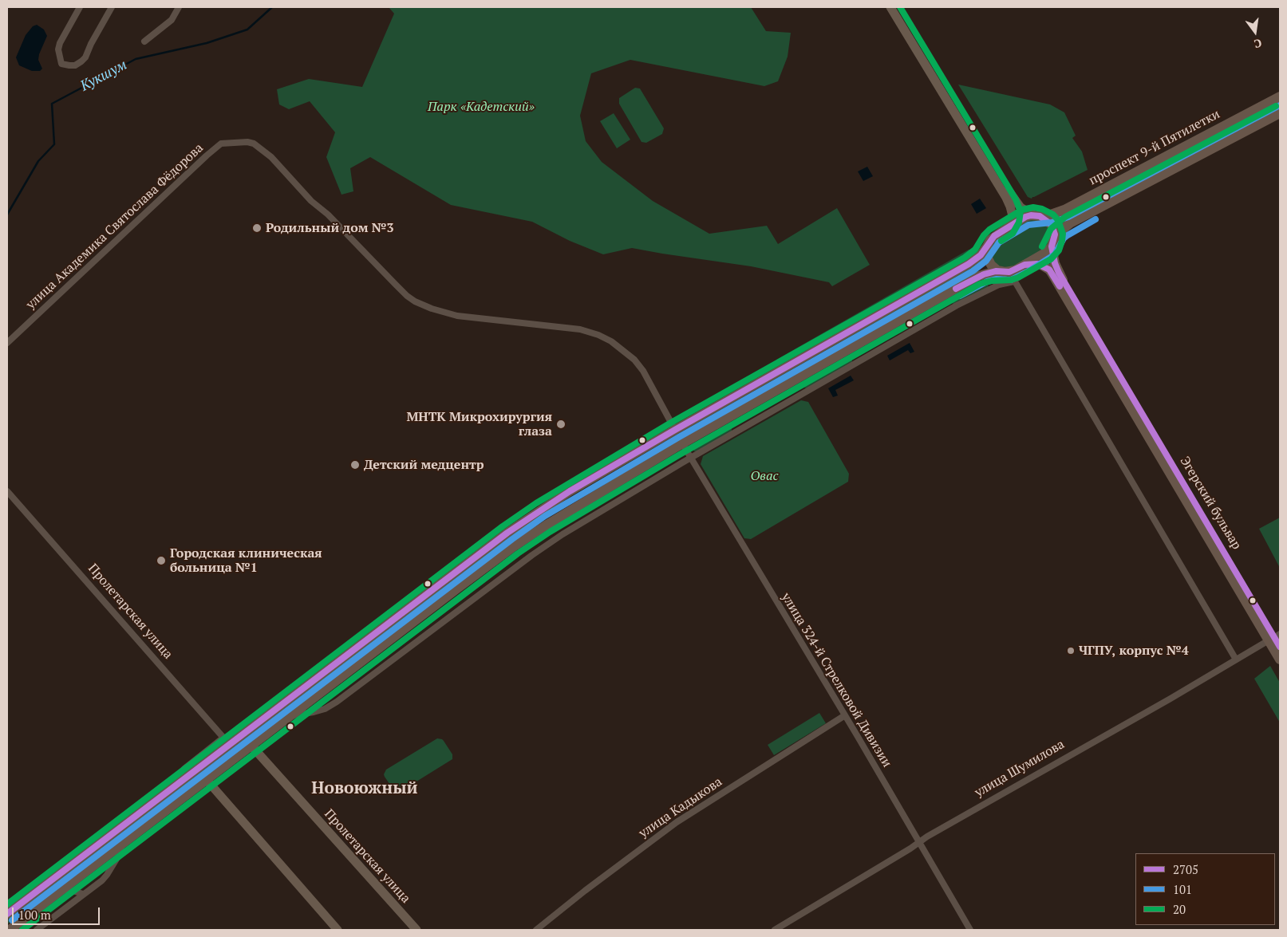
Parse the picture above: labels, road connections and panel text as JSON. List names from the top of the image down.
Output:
{
  "streets": {
    "main road": ["проспект 9-й Пятилетки", "Эгерский бульвар"],
    "street": [
      "улица Академика Святослава Фёдорова",
      "Пролетарская улица",
      "улица 324-й Стрелковой Дивизии",
      "улица Шумилова",
      "улица Кадыкова"
    ]
  },
  "crossings": [
    ["проспект 9-й Пятилетки", "Эгерский бульвар"],
    ["Эгерский бульвар", "улица Шумилова"],
    ["улица 324-й Стрелковой Дивизии", "улица Шумилова"],
    ["улица 324-й Стрелковой Дивизии", "улица Кадыкова"]
  ],
  "districts": ["Новоюжный"],
  "water": ["Кукшум"],
  "parks": ["Парк «Кадетский»", "Овас"],
  "places": [
    "Родильный дом №3",
    "МНТК Микрохирургия глаза",
    "Детский медцентр",
    "Городская клиническая больница №1",
    "ЧГПУ, корпус №4"
  ],
  "lines": ["transit line 20", "transit line 101", "transit line 2705"],
  "legend": ["2705", "101", "20"],
  "scale_bar": "100 m",
  "north": "bottom"
}
